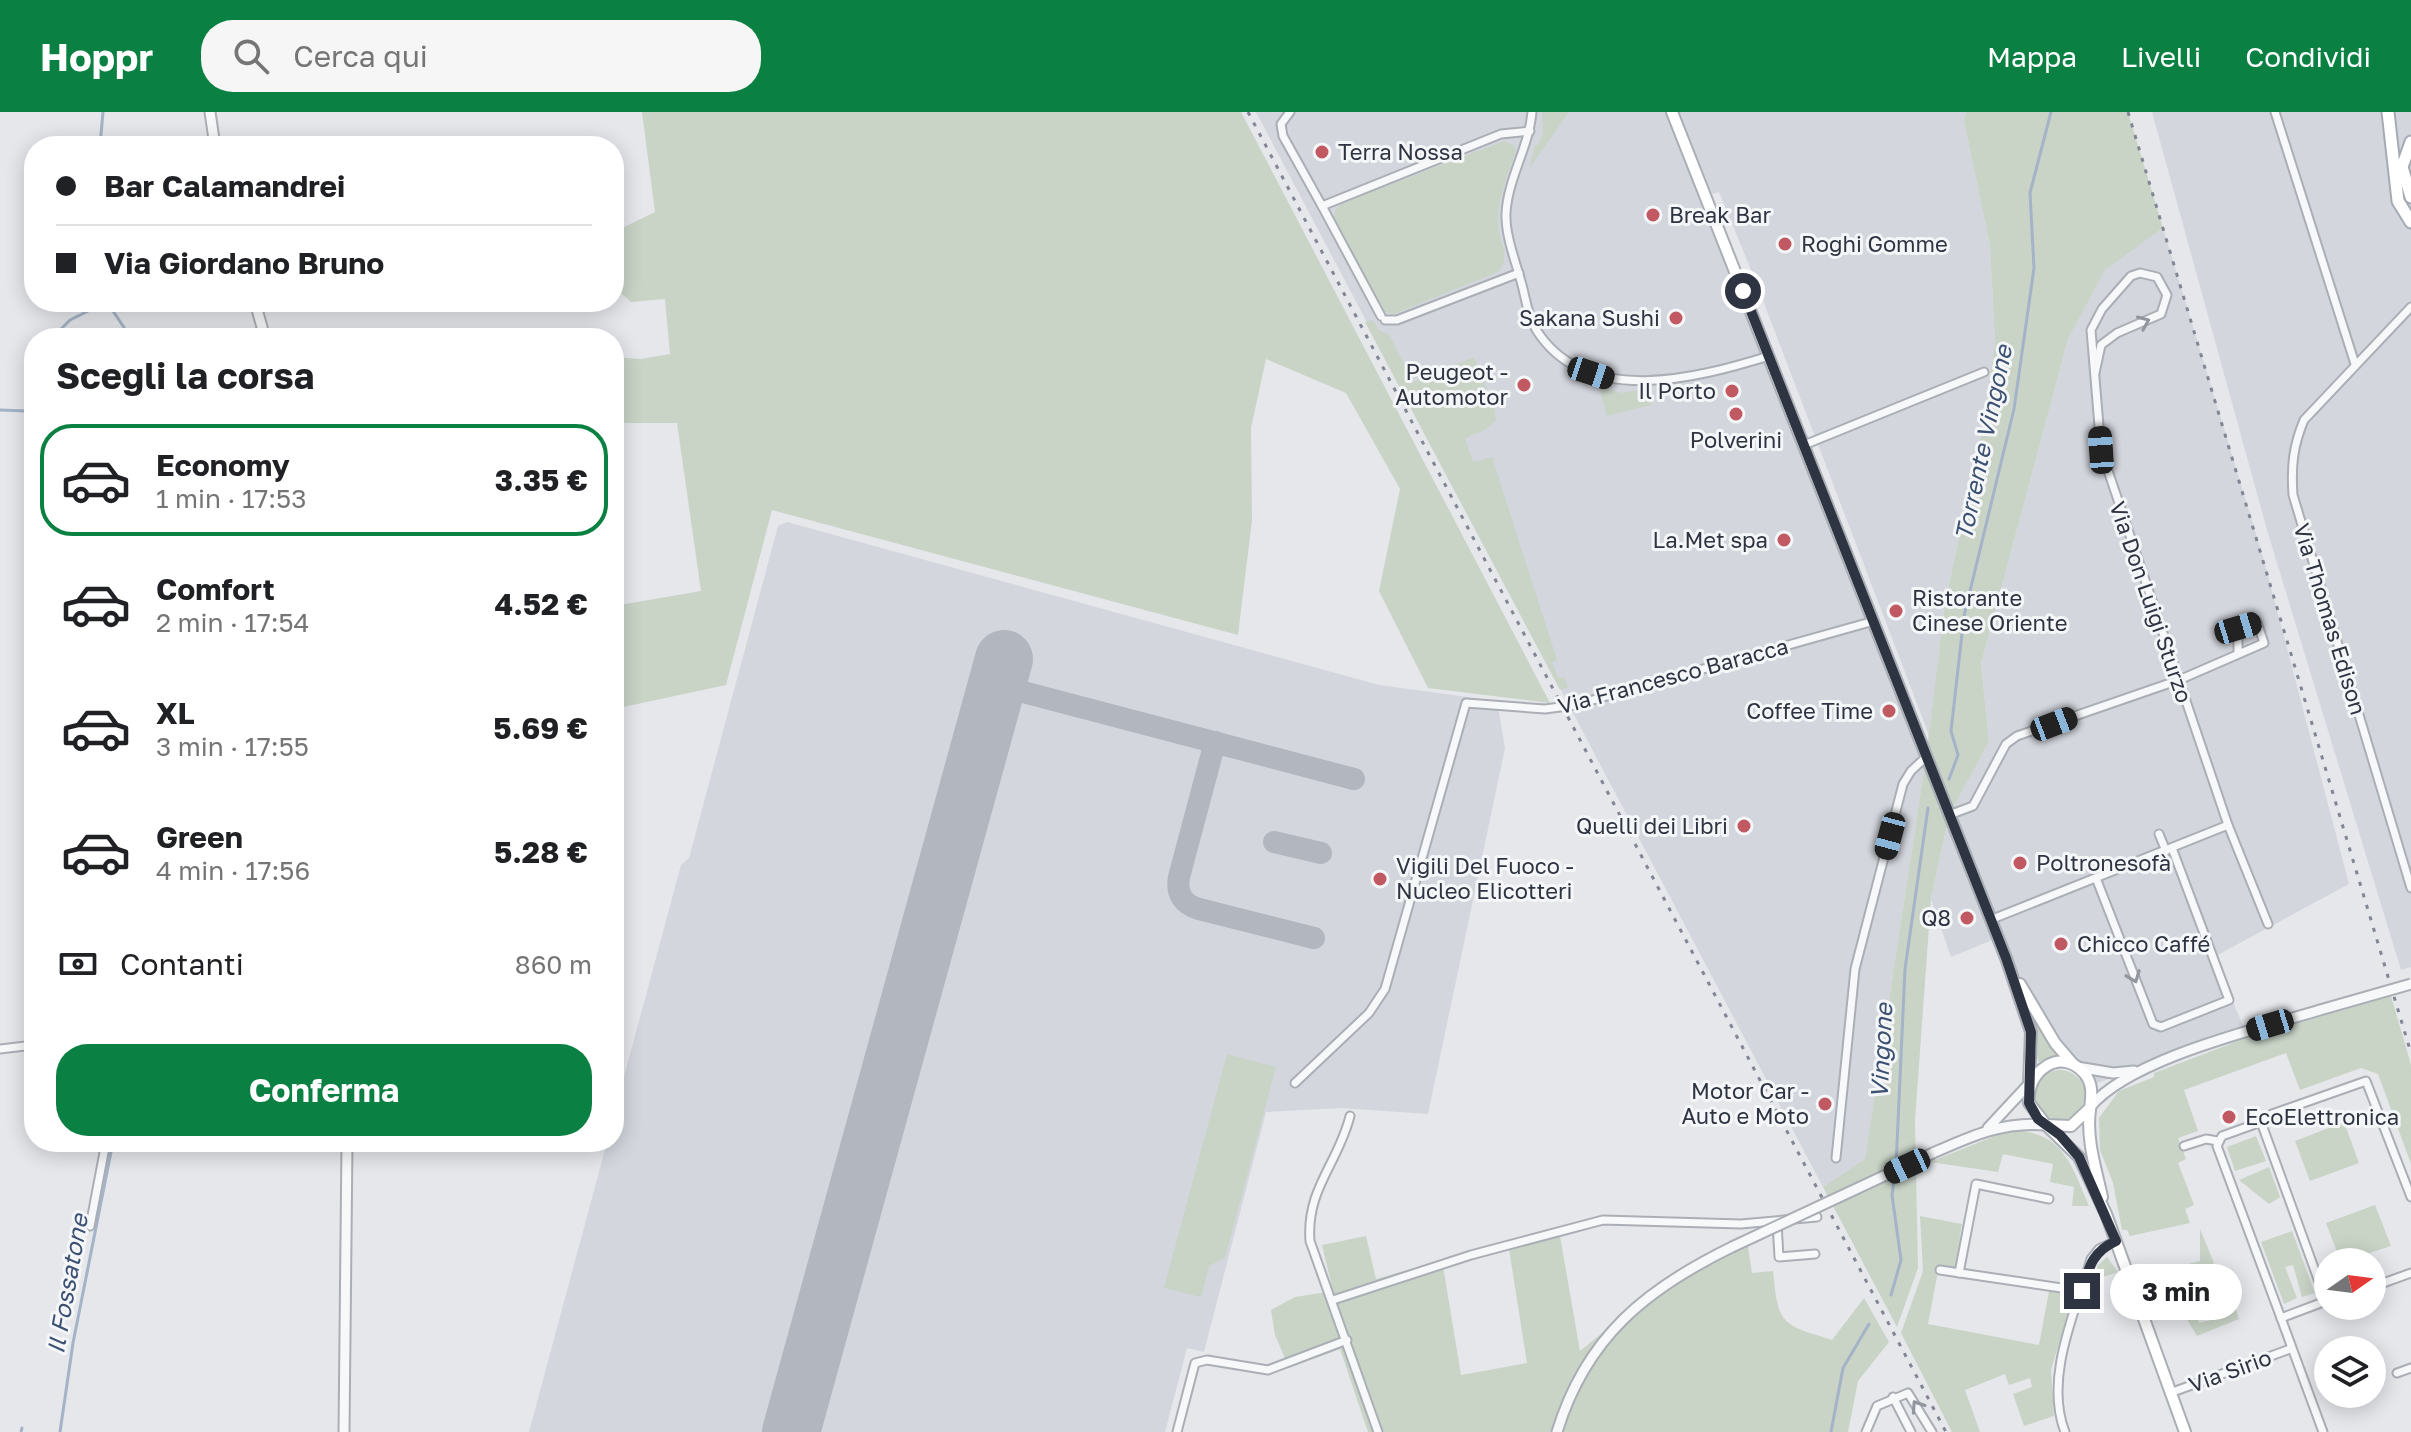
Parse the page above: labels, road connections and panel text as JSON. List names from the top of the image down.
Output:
{
  "streets": {
    "street": [
      "Via Don Luigi Sturzo",
      "Via Thomas Edison",
      "Via Francesco Baracca",
      "Via Sirio"
    ]
  },
  "water": ["Torrente Vingone", "Vingone", "Il Fossatone"],
  "places": [
    "Terra Nossa",
    "Break Bar",
    "Roghi Gomme",
    "Sakana Sushi",
    "Peugeot - Automotor",
    "Il Porto",
    "Polverini",
    "La.Met spa",
    "Ristorante Cinese Oriente",
    "Coffee Time",
    "Quelli dei Libri",
    "Poltronesofà",
    "Vigili Del Fuoco - Nucleo Elicotteri",
    "Q8",
    "Chicco Caffé",
    "Motor Car - Auto e Moto",
    "EcoElettronica"
  ],
  "north": "right",
  "page": {
    "header": "Hoppr",
    "search": "Cerca qui",
    "nav": ["Mappa", "Livelli", "Condividi"],
    "banner": ["Bar Calamandrei", "Via Giordano Bruno"],
    "heading": "Scegli la corsa",
    "list": [
      {
        "name": "Economy",
        "note": "1 min · 17:53",
        "value": "3.35 €"
      },
      {
        "name": "Comfort",
        "note": "2 min · 17:54",
        "value": "4.52 €"
      },
      {
        "name": "XL",
        "note": "3 min · 17:55",
        "value": "5.69 €"
      },
      {
        "name": "Green",
        "note": "4 min · 17:56",
        "value": "5.28 €"
      }
    ],
    "pay": ["Contanti", "860 m"],
    "buttons": "Conferma",
    "bubble": "3 min"
  }
}
